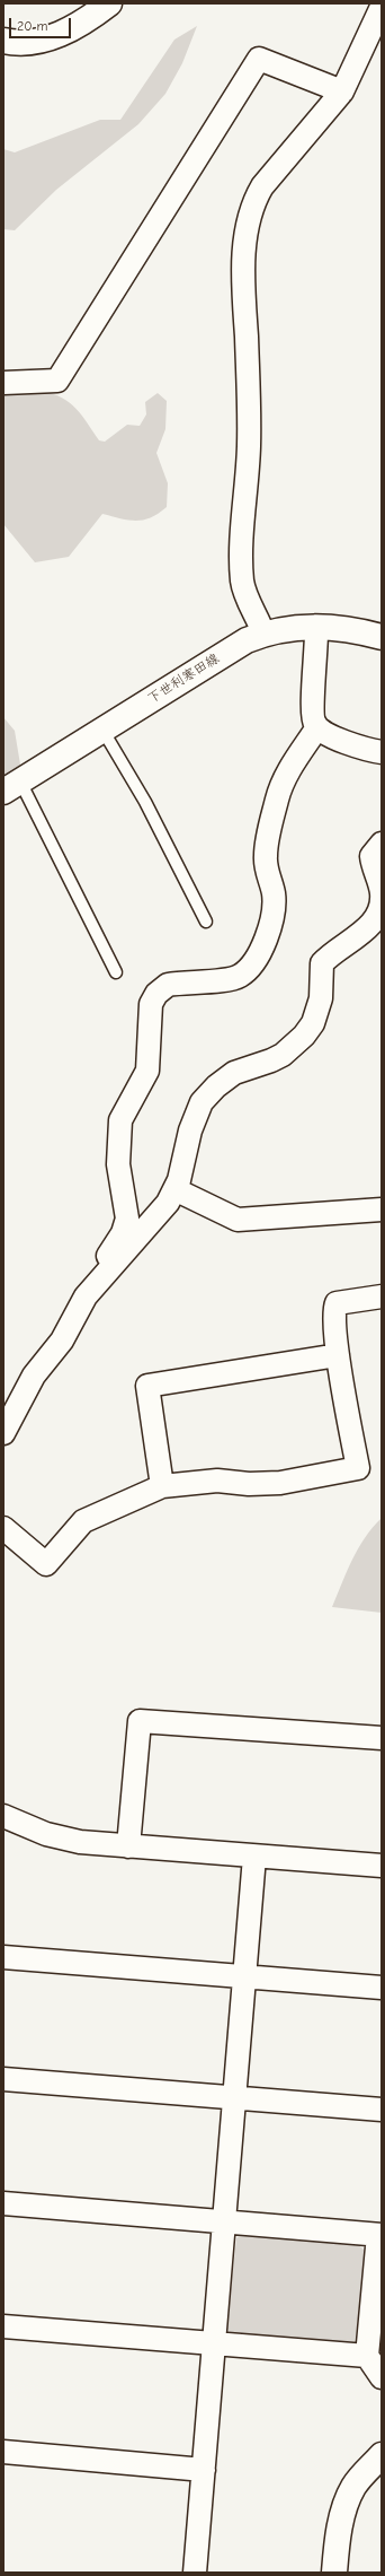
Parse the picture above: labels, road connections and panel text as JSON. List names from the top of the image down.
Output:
{
  "streets": {
    "main road": ["下世利寒田線"]
  },
  "scale_bar": "20 m"
}
